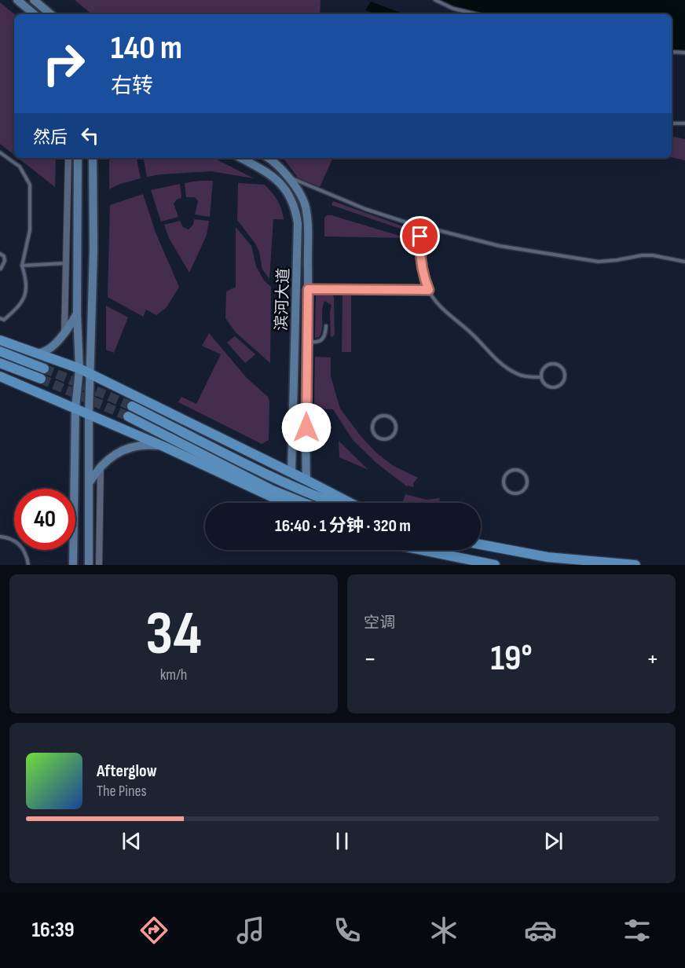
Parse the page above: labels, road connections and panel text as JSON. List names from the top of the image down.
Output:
{
  "streets": {
    "main road": ["滨河大道"]
  },
  "page": {
    "turn": ["140 m", "右转"],
    "then": "然后",
    "limit": "40",
    "trip": "16:40 · 1 分钟 · 320 m",
    "tile": [
      ["34", "km/h"],
      "空调"
    ],
    "heat": ["−", "19°", "+"],
    "song": ["Afterglow", "The Pines"],
    "tabs": "16:39"
  }
}
